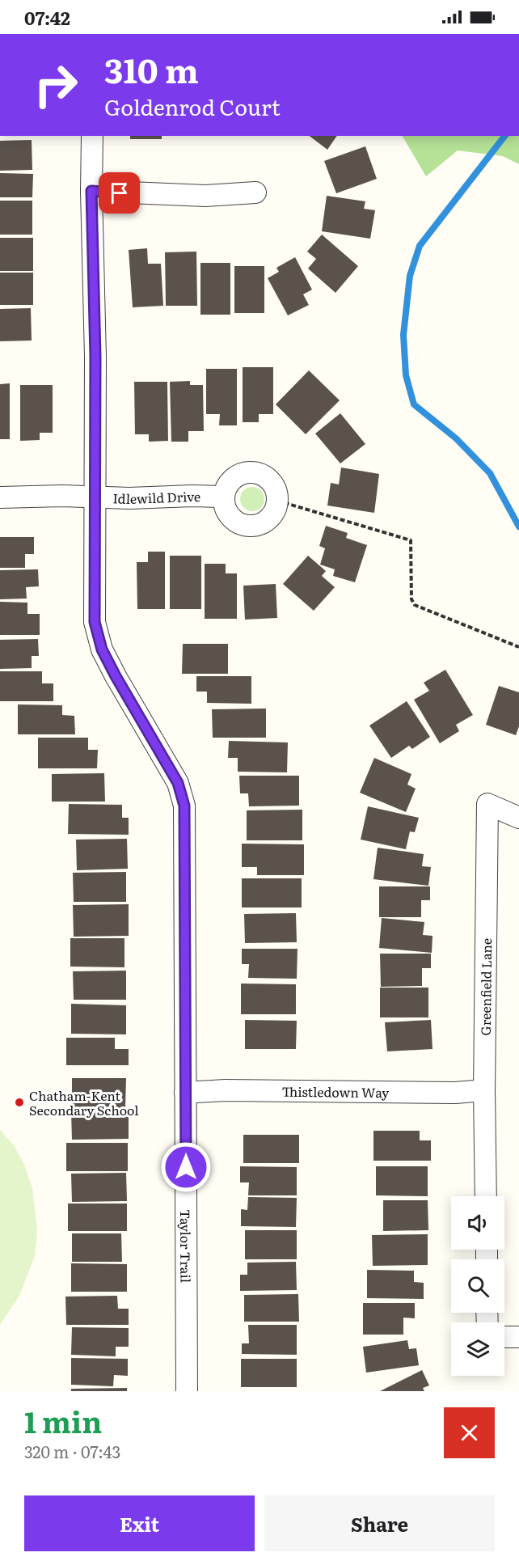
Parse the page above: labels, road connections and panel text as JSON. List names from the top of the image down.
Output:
{
  "streets": {
    "street": [
      "Idlewild Drive",
      "Greenfield Lane",
      "Thistledown Way",
      "Taylor Trail"
    ]
  },
  "crossings": [
    ["Idlewild Drive", "Taylor Trail"],
    ["Greenfield Lane", "Thistledown Way"],
    ["Thistledown Way", "Taylor Trail"]
  ],
  "places": ["Chatham-Kent Secondary School"],
  "page": {
    "status": "07:42",
    "turn": ["310 m", "Goldenrod Court"],
    "heading": ["1 min", "320 m · 07:43"],
    "buttons": ["Exit", "Share"]
  }
}
